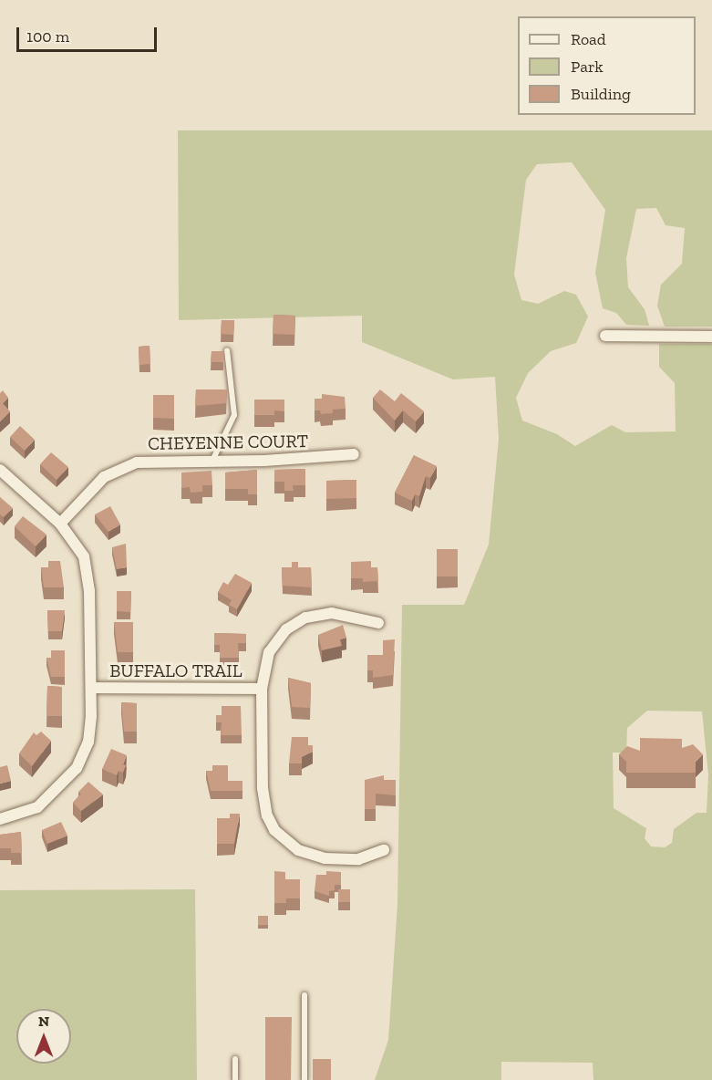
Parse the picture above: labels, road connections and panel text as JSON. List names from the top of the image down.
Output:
{
  "streets": {
    "street": ["CHEYENNE COURT", "BUFFALO TRAIL"]
  },
  "legend": ["Road", "Park", "Building"],
  "scale_bar": "100 m",
  "north": "top"
}
